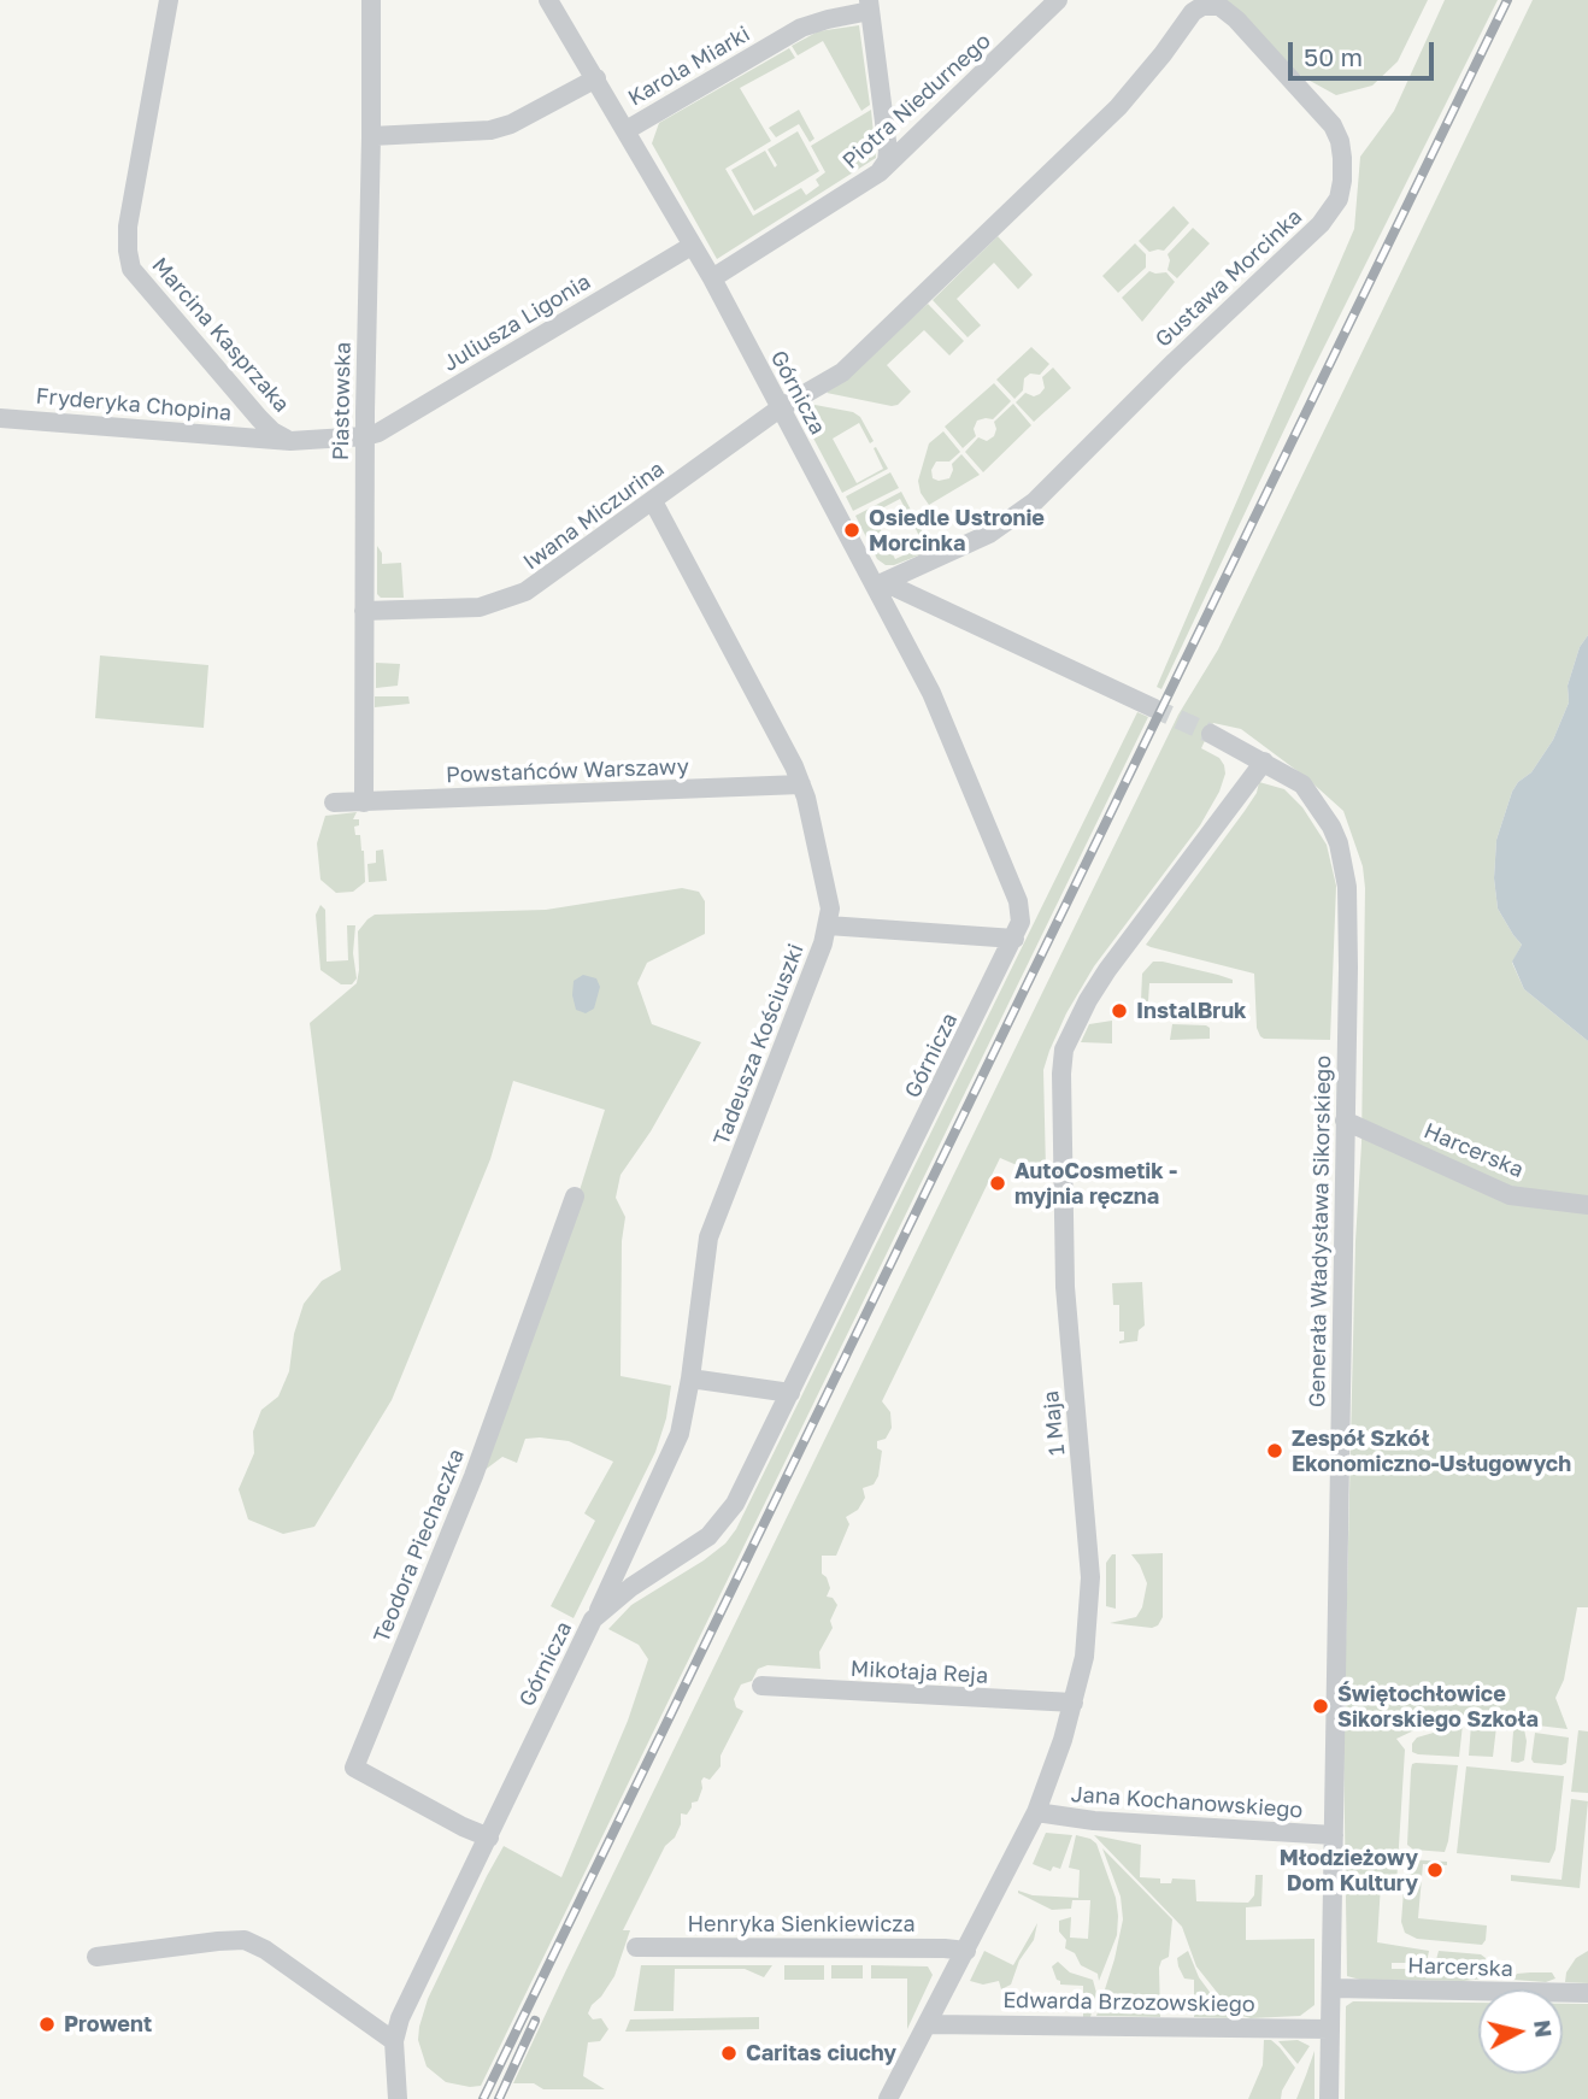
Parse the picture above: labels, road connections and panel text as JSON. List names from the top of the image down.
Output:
{
  "streets": {
    "street": [
      "Karola Miarki",
      "Piotra Niedurnego",
      "Gustawa Morcinka",
      "Juliusza Ligonia",
      "Marcina Kasprzaka",
      "Górnicza",
      "Piastowska",
      "Fryderyka Chopina",
      "Iwana Miczurina",
      "Powstańców Warszawy",
      "Tadeusza Kościuszki",
      "Harcerska",
      "Generała Władysława Sikorskiego",
      "1 Maja",
      "Teodora Piechaczka",
      "Mikołaja Reja",
      "Jana Kochanowskiego",
      "Henryka Sienkiewicza",
      "Edwarda Brzozowskiego"
    ]
  },
  "crossings": [
    ["Karola Miarki", "Górnicza"],
    ["Piotra Niedurnego", "Górnicza"],
    ["Gustawa Morcinka", "Górnicza"],
    ["Gustawa Morcinka", "Iwana Miczurina"],
    ["Juliusza Ligonia", "Górnicza"],
    ["Juliusza Ligonia", "Piastowska"],
    ["Juliusza Ligonia", "Fryderyka Chopina"],
    ["Marcina Kasprzaka", "Fryderyka Chopina"],
    ["Górnicza", "Iwana Miczurina"],
    ["Górnicza", "Tadeusza Kościuszki"],
    ["Górnicza", "Teodora Piechaczka"],
    ["Piastowska", "Fryderyka Chopina"],
    ["Piastowska", "Iwana Miczurina"],
    ["Piastowska", "Powstańców Warszawy"],
    ["Iwana Miczurina", "Tadeusza Kościuszki"],
    ["Powstańców Warszawy", "Tadeusza Kościuszki"],
    ["Harcerska", "Generała Władysława Sikorskiego"],
    ["Generała Władysława Sikorskiego", "1 Maja"],
    ["Generała Władysława Sikorskiego", "Jana Kochanowskiego"],
    ["Generała Władysława Sikorskiego", "Edwarda Brzozowskiego"],
    ["1 Maja", "Mikołaja Reja"],
    ["1 Maja", "Jana Kochanowskiego"],
    ["1 Maja", "Henryka Sienkiewicza"],
    ["1 Maja", "Edwarda Brzozowskiego"]
  ],
  "places": [
    "Osiedle Ustronie Morcinka",
    "InstalBruk",
    "AutoCosmetik - myjnia ręczna",
    "Zespół Szkół Ekonomiczno-Usługowych",
    "Świętochłowice Sikorskiego Szkoła",
    "Młodzieżowy Dom Kultury",
    "Prowent",
    "Caritas ciuchy"
  ],
  "scale_bar": "50 m",
  "north": "right"
}
